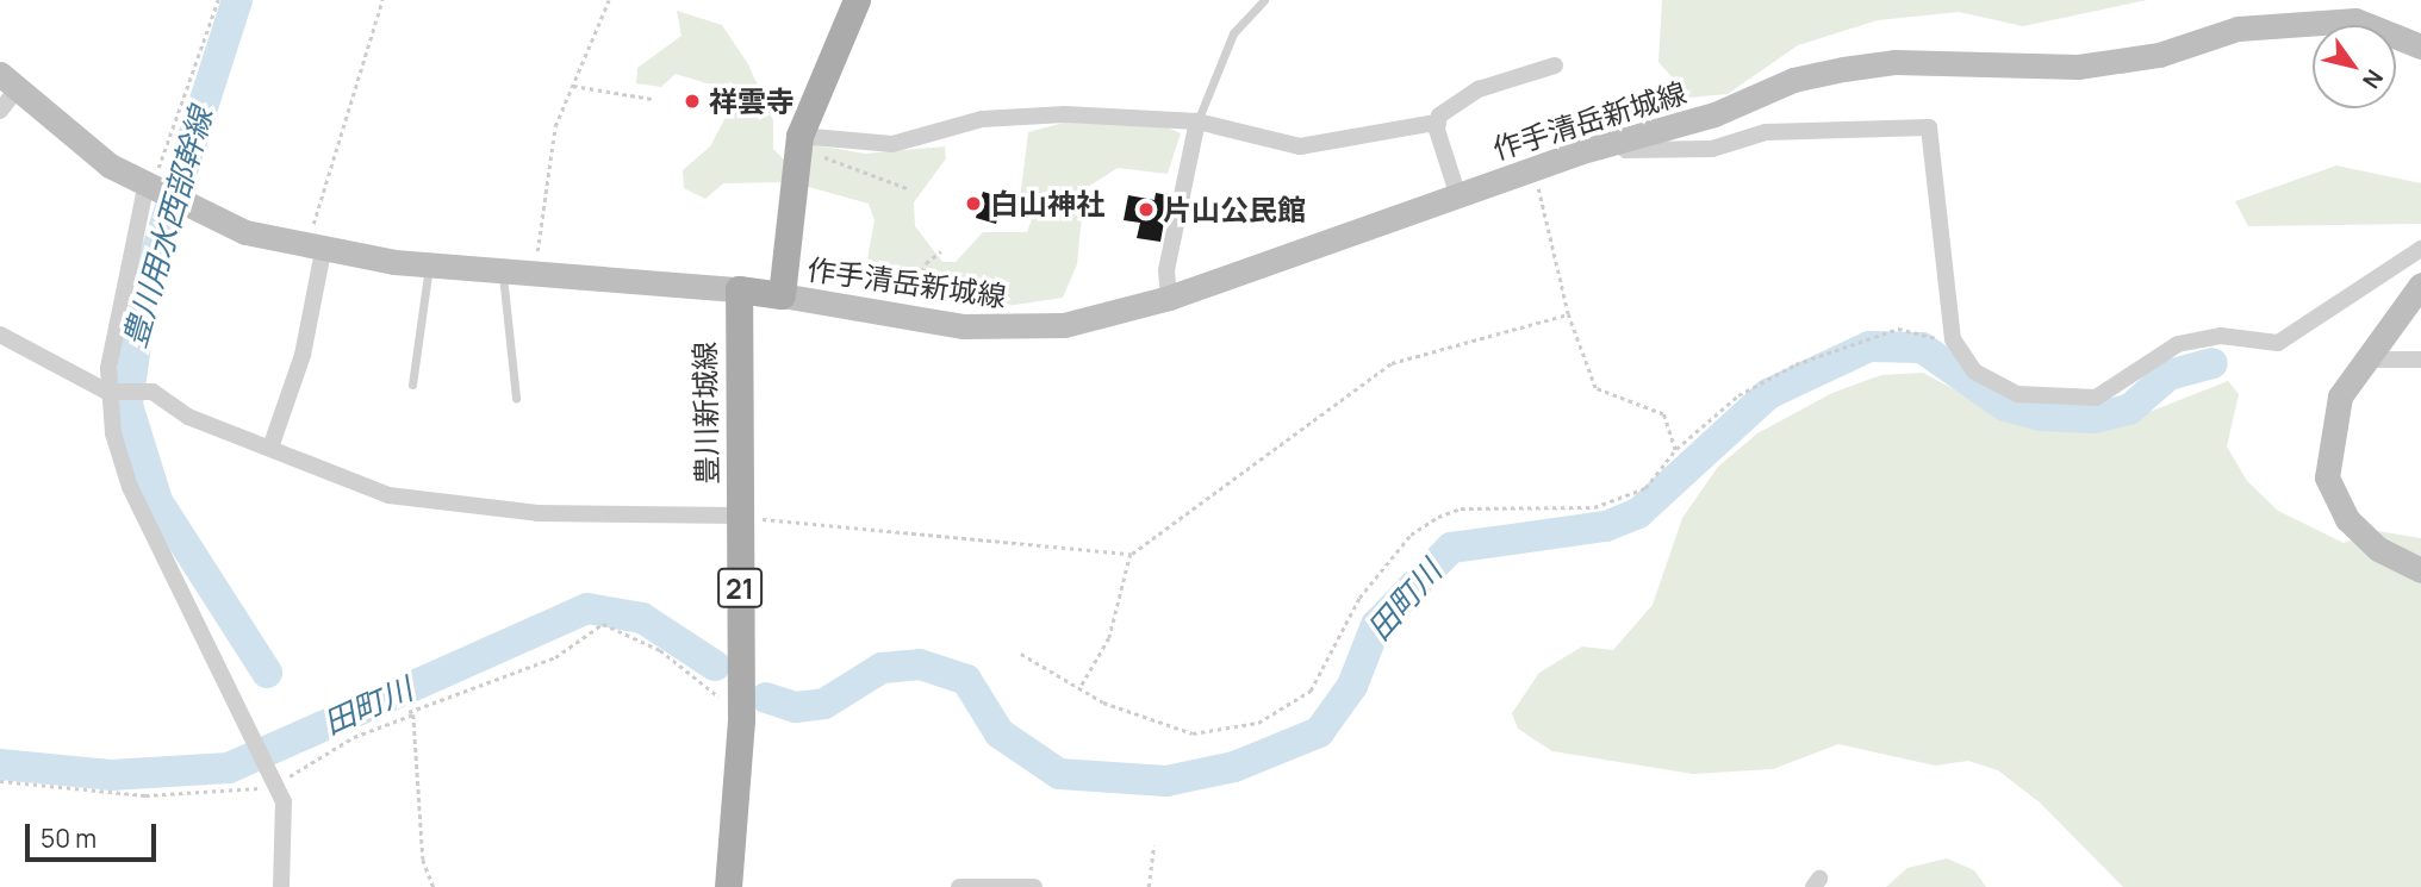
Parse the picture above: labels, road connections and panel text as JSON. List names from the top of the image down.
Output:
{
  "streets": {
    "main road": ["作手清岳新城線", "豊川新城線", "21"]
  },
  "water": ["豊川用水西部幹線", "田町川"],
  "places": ["祥雲寺", "白山神社", "片山公民館"],
  "scale_bar": "50 m",
  "north": "bottom right"
}
